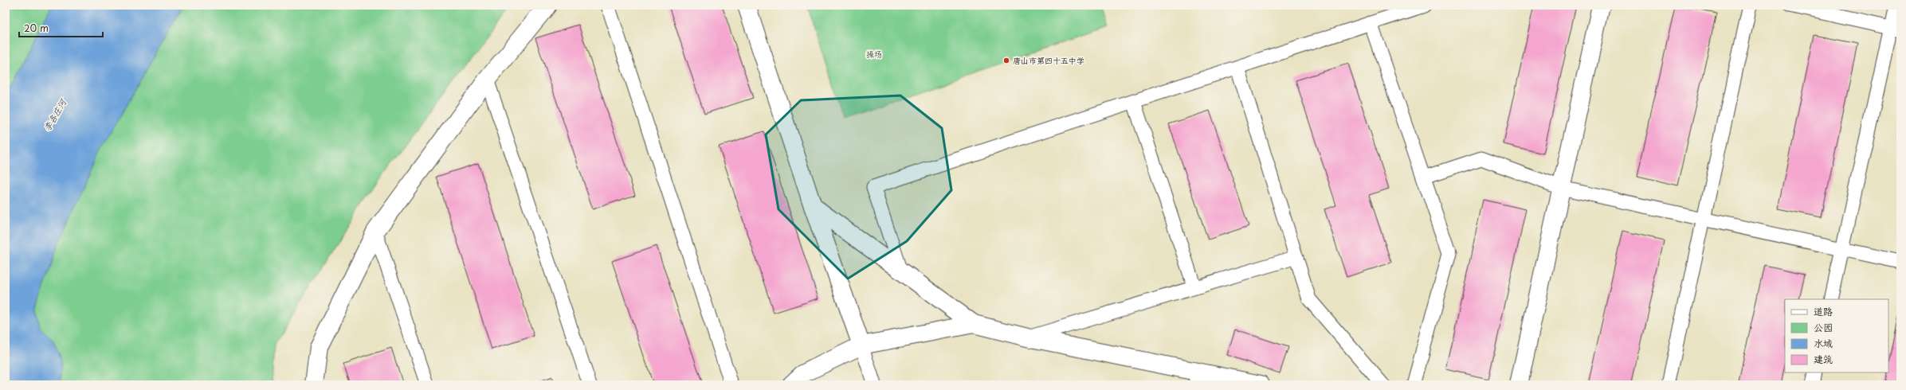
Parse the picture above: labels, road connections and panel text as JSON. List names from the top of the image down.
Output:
{
  "water": ["李各庄河"],
  "parks": ["操场"],
  "places": ["唐山市第四十五中学"],
  "legend": [
    "道路",
    "公园",
    "水域",
    "建筑"
  ],
  "scale_bar": "20 m"
}
